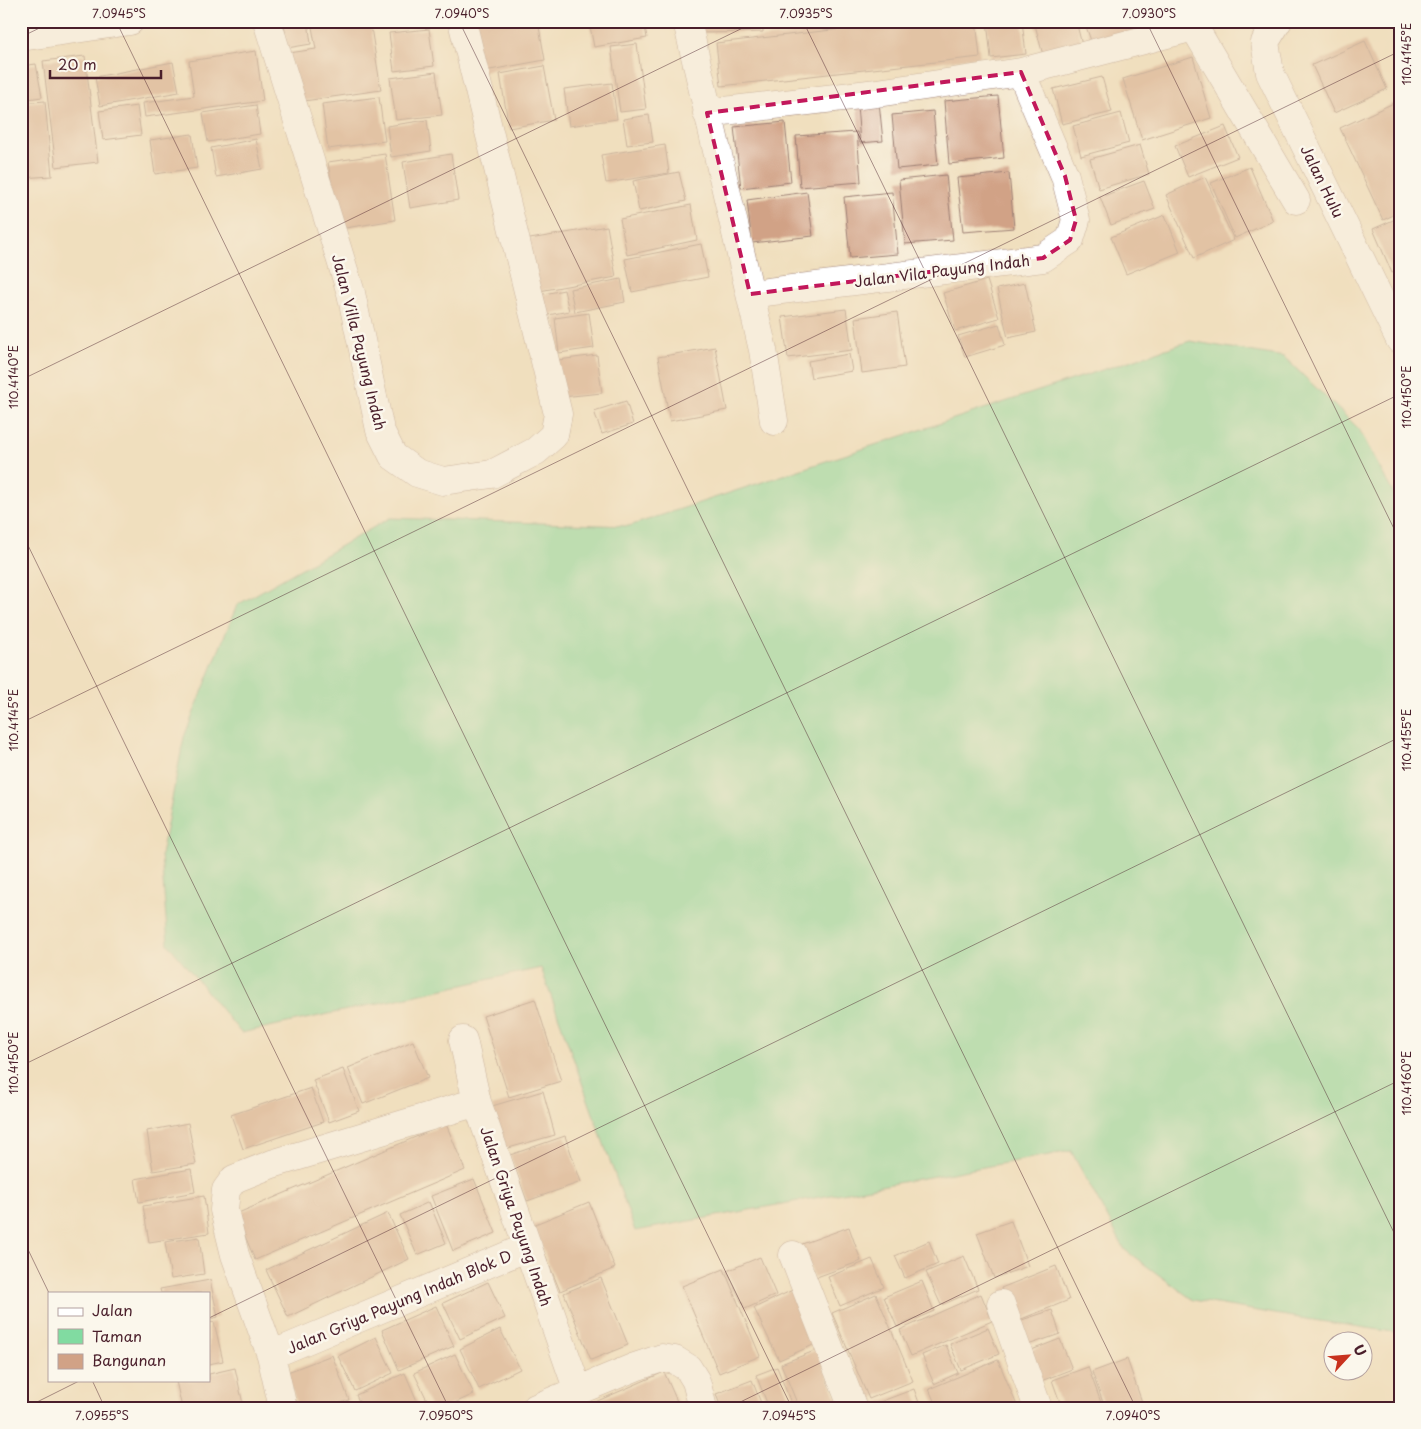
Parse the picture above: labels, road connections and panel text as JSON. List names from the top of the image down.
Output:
{
  "streets": {
    "street": [
      "Jalan Hulu",
      "Jalan Vila Payung Indah",
      "Jalan Villa Payung Indah",
      "Jalan Griya Payung Indah",
      "Jalan Griya Payung Indah Blok D"
    ]
  },
  "crossings": [
    ["Jalan Griya Payung Indah", "Jalan Griya Payung Indah Blok D"]
  ],
  "legend": ["Jalan", "Taman", "Bangunan"],
  "scale_bar": "20 m",
  "north": "top right",
  "coordinates": [
    "7.0945°S",
    "7.0940°S",
    "7.0935°S",
    "7.0930°S",
    "110.4145°E",
    "110.4140°E",
    "110.4150°E",
    "110.4155°E",
    "110.4160°E",
    "7.0955°S",
    "7.0950°S"
  ]
}
